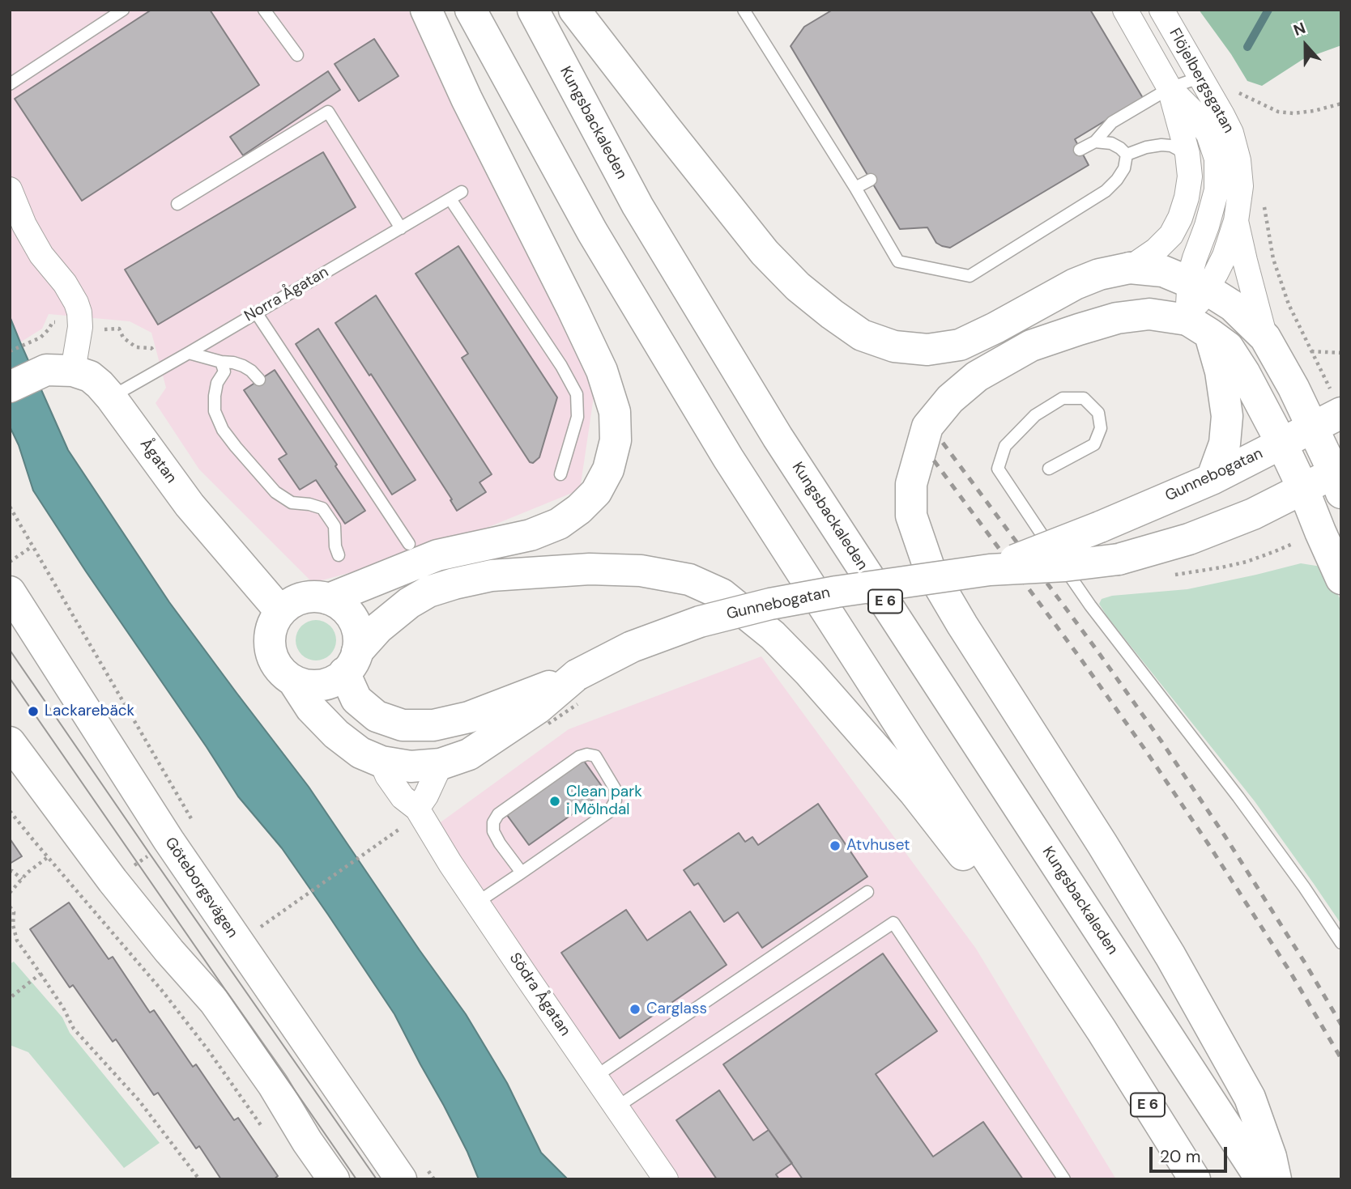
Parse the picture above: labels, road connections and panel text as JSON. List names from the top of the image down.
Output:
{
  "streets": {
    "main road": [
      "Flöjelbergsgatan",
      "Kungsbackaleden",
      "Ågatan",
      "Gunnebogatan",
      "E 6",
      "Göteborgsvägen"
    ],
    "street": ["Södra Ågatan"],
    "lane": ["Norra Ågatan"]
  },
  "crossings": [
    ["Flöjelbergsgatan", "Gunnebogatan"],
    ["Norra Ågatan", "Ågatan"],
    ["Ågatan", "Gunnebogatan"]
  ],
  "places": [
    "Lackarebäck",
    "Clean park i Mölndal",
    "Atvhuset",
    "Carglass"
  ],
  "scale_bar": "20 m",
  "north": "top"
}
